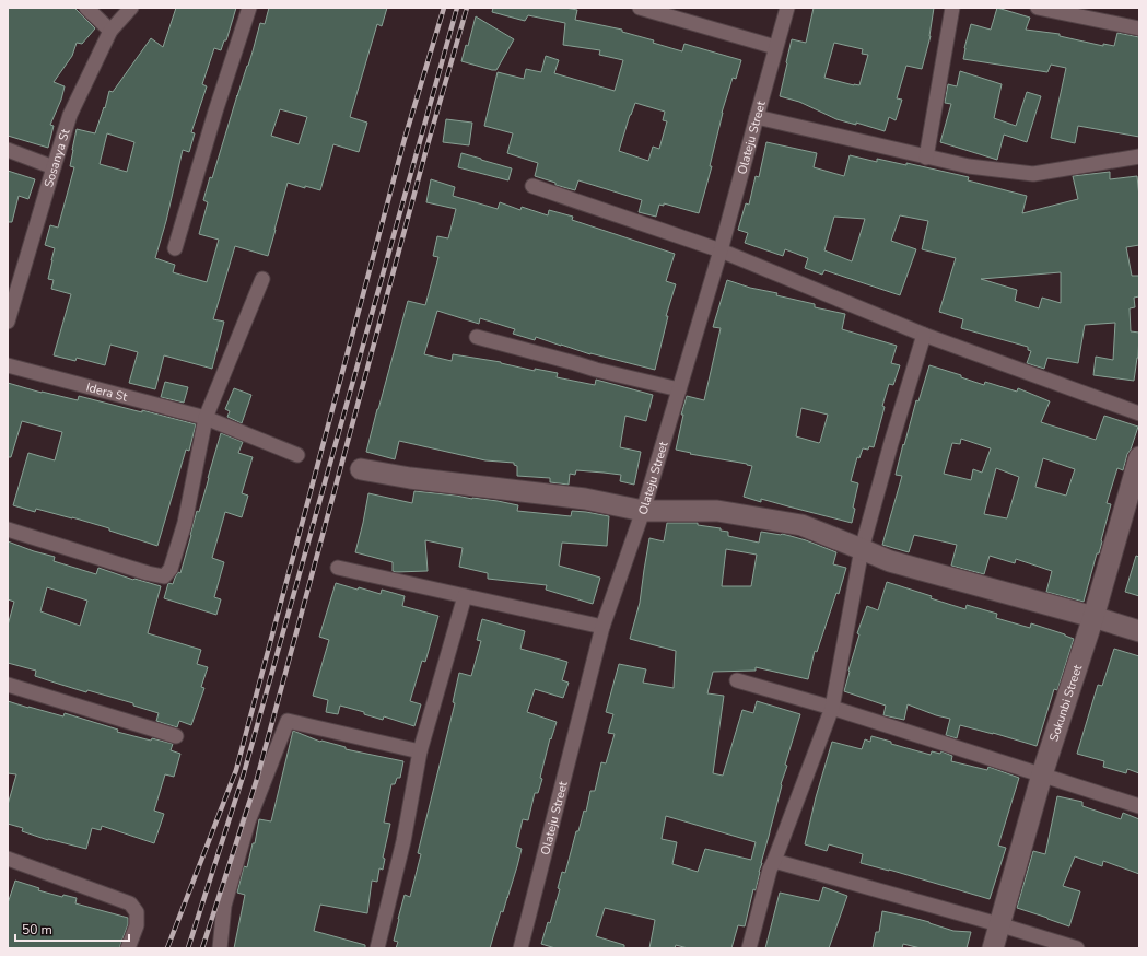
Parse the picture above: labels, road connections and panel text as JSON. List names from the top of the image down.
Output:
{
  "streets": {
    "street": [
      "Olateju Street",
      "Sosanya St",
      "Idera St",
      "Sokunbi Street"
    ]
  },
  "scale_bar": "50 m"
}
